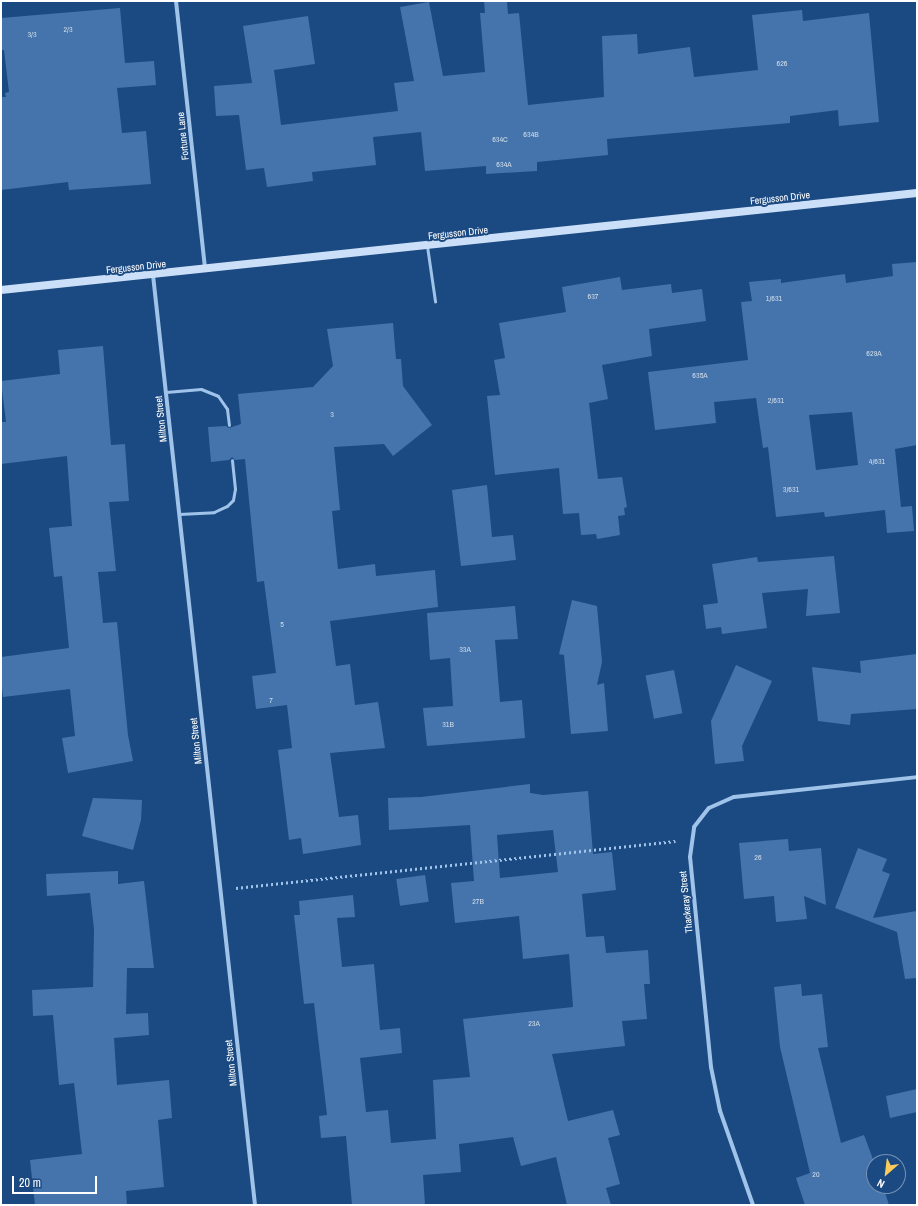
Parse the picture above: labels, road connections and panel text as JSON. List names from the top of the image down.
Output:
{
  "streets": {
    "main road": ["Fergusson Drive"],
    "street": ["Fortune Lane", "Milton Street", "Thackeray Street"]
  },
  "crossings": [
    ["Fortune Lane", "Fergusson Drive"],
    ["Fergusson Drive", "Milton Street"]
  ],
  "house_numbers": [
    "2/3",
    "3/3",
    "626",
    "634B",
    "634C",
    "634A",
    "637",
    "1/631",
    "629A",
    "635A",
    "2/631",
    "3",
    "4/631",
    "3/631",
    "5",
    "33A",
    "7",
    "31B",
    "26",
    "27B",
    "23A",
    "20"
  ],
  "scale_bar": "20 m",
  "north": "bottom left"
}
